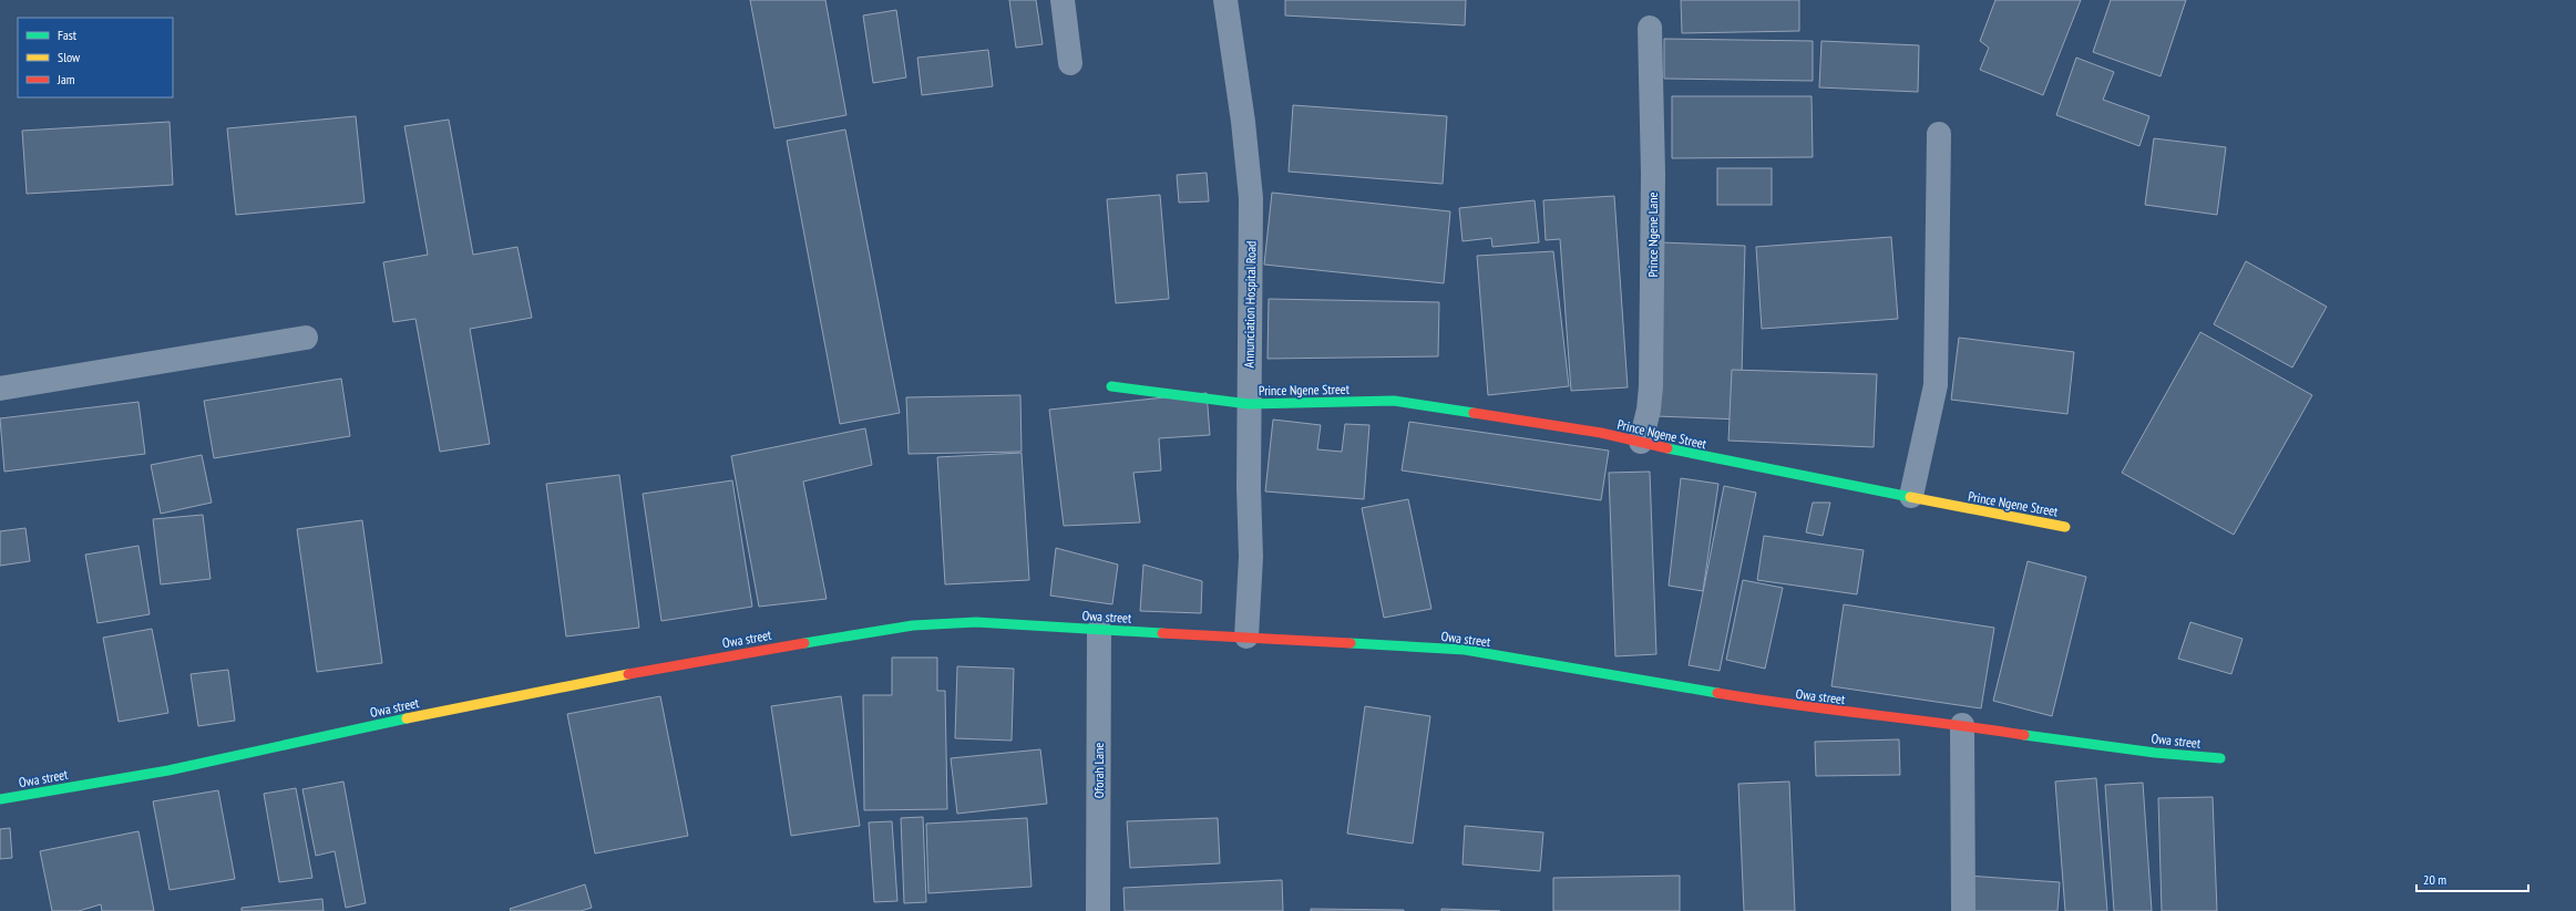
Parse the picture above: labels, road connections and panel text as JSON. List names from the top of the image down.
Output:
{
  "streets": {
    "street": [
      "Prince Ngene Lane",
      "Annunciation Hospital Road",
      "Prince Ngene Street",
      "Owa street",
      "Oforah Lane"
    ]
  },
  "crossings": [
    ["Prince Ngene Lane", "Prince Ngene Street"],
    ["Annunciation Hospital Road", "Prince Ngene Street"],
    ["Annunciation Hospital Road", "Owa street"],
    ["Owa street", "Oforah Lane"]
  ],
  "legend": ["Fast", "Slow", "Jam"],
  "scale_bar": "20 m"
}
